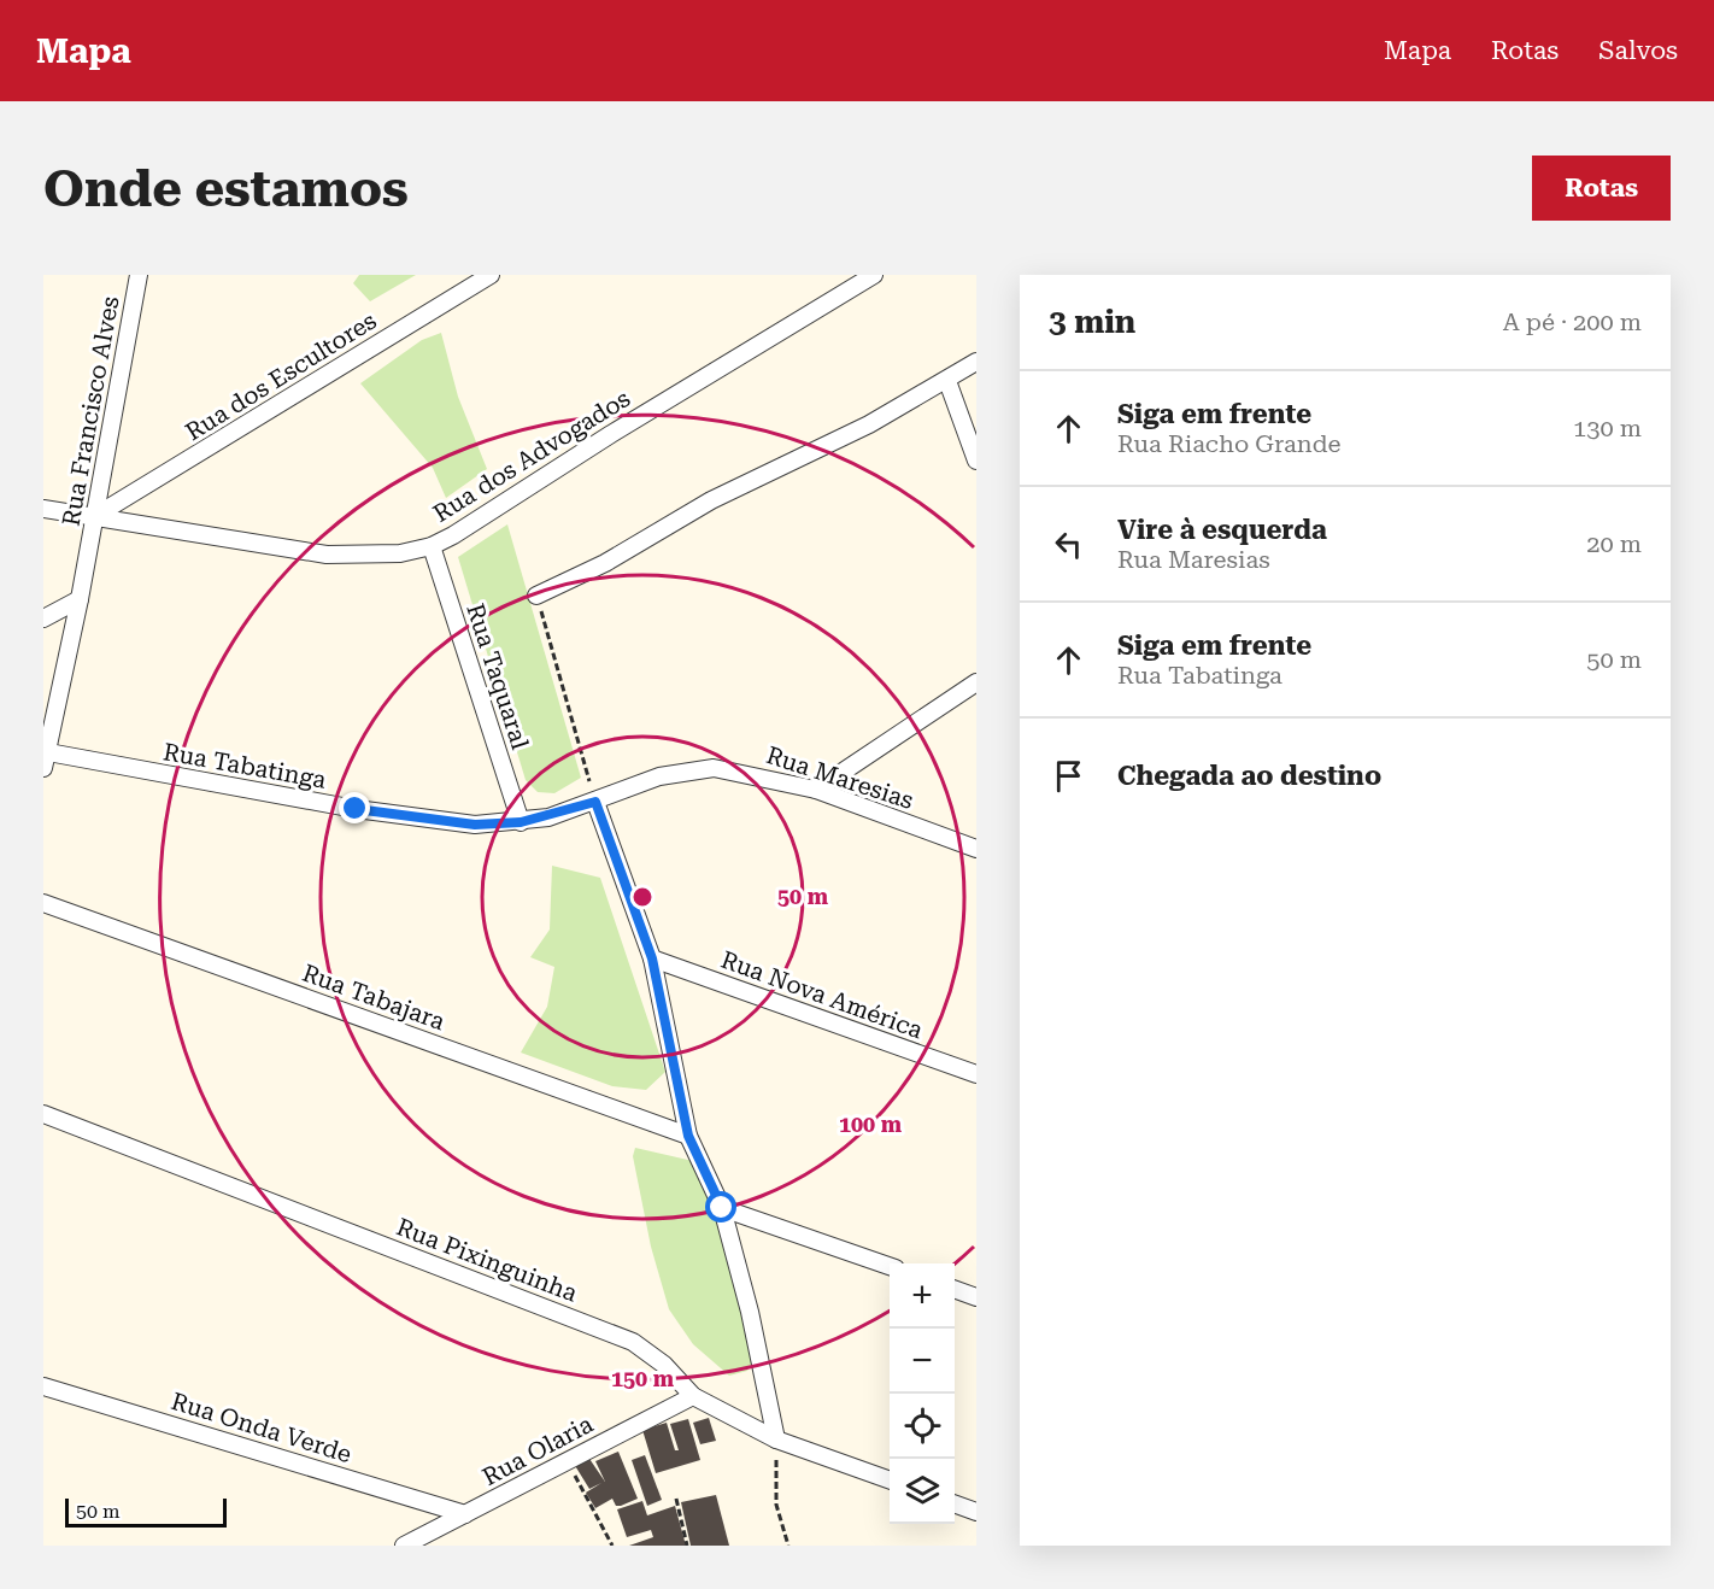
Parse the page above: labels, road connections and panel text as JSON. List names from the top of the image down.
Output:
{
  "streets": {
    "street": [
      "Rua dos Escultores",
      "Rua Francisco Alves",
      "Rua dos Advogados",
      "Rua Taquaral",
      "Rua Tabatinga",
      "Rua Maresias",
      "Rua Nova América",
      "Rua Tabajara",
      "Rua Pixinguinha",
      "Rua Onda Verde",
      "Rua Olaria"
    ]
  },
  "crossings": [
    ["Rua dos Escultores", "Rua Francisco Alves"],
    ["Rua dos Escultores", "Rua dos Advogados"],
    ["Rua Francisco Alves", "Rua dos Advogados"],
    ["Rua Francisco Alves", "Rua Tabatinga"],
    ["Rua dos Advogados", "Rua Taquaral"],
    ["Rua Taquaral", "Rua Tabatinga"],
    ["Rua Taquaral", "Rua Maresias"],
    ["Rua Tabatinga", "Rua Maresias"],
    ["Rua Pixinguinha", "Rua Olaria"],
    ["Rua Onda Verde", "Rua Olaria"]
  ],
  "scale_bar": "50 m",
  "page": {
    "header": "Mapa",
    "nav": ["Mapa", "Rotas", "Salvos"],
    "buttons": "Rotas",
    "title": "Onde estamos",
    "heading": ["3 min", "A pé · 200 m"],
    "list": [
      ["Siga em frente", "Rua Riacho Grande", "130 m"],
      ["Vire à esquerda", "Rua Maresias", "20 m"],
      ["Siga em frente", "Rua Tabatinga", "50 m"],
      "Chegada ao destino"
    ],
    "map_buttons": ["+", "−"],
    "scale": "50 m"
  },
  "rings": ["50 m", "100 m", "150 m"]
}
